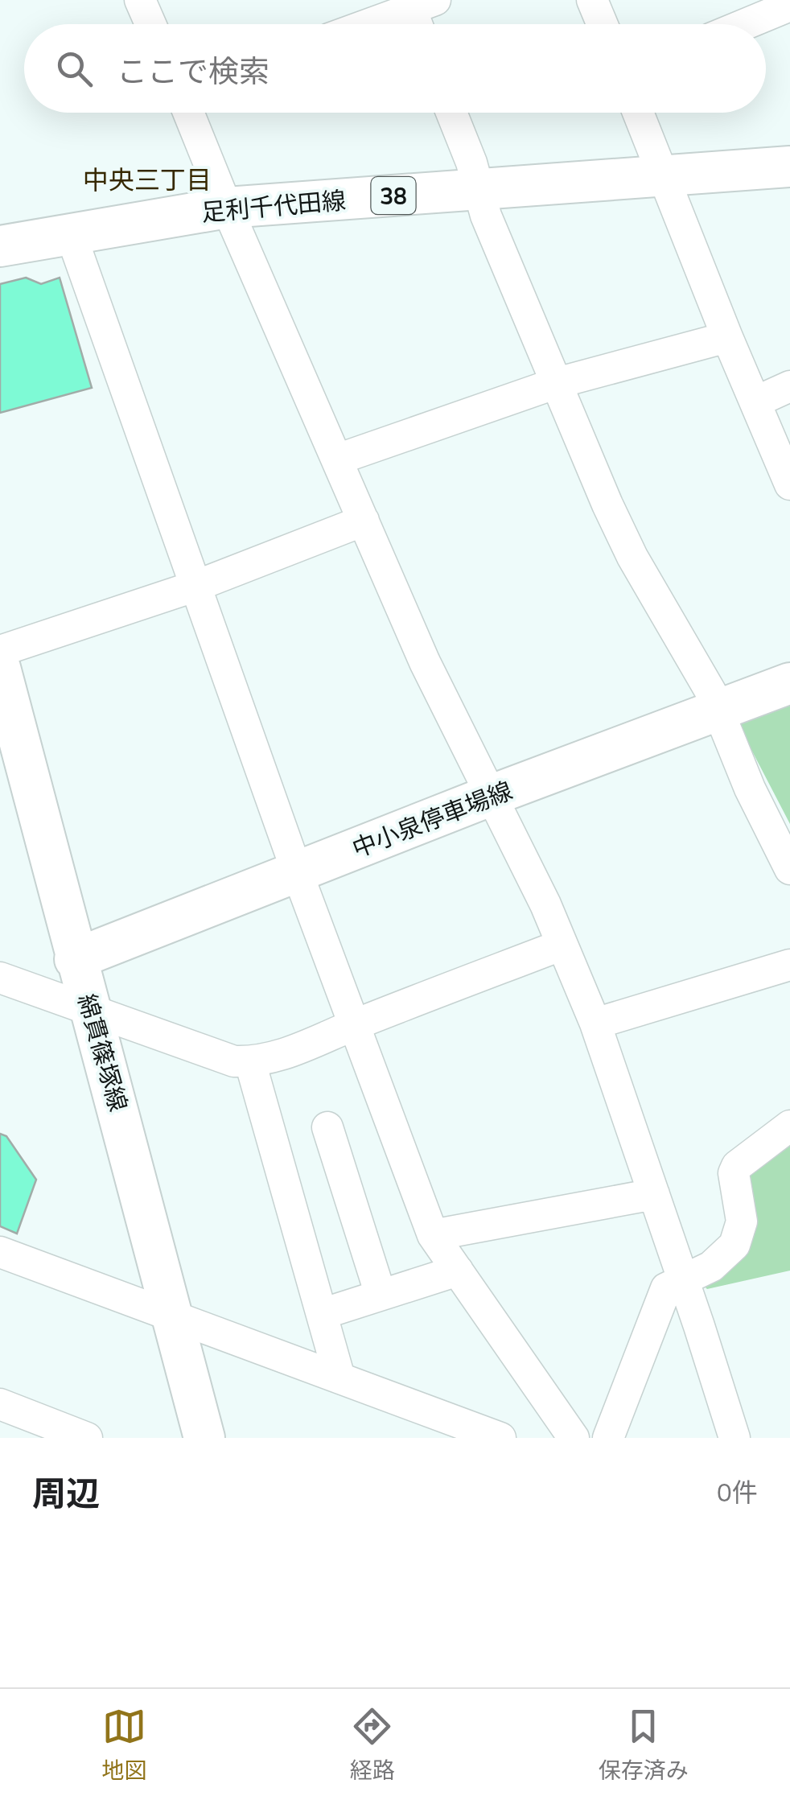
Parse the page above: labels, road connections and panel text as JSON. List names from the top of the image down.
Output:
{
  "streets": {
    "main road": [
      "38",
      "足利千代田線",
      "中小泉停車場線",
      "綿貫篠塚線"
    ]
  },
  "crossings": [
    ["中小泉停車場線", "綿貫篠塚線"]
  ],
  "districts": ["中央三丁目"],
  "page": {
    "search": "ここで検索",
    "heading": ["周辺", "0件"],
    "nav": ["地図", "経路", "保存済み"]
  }
}
